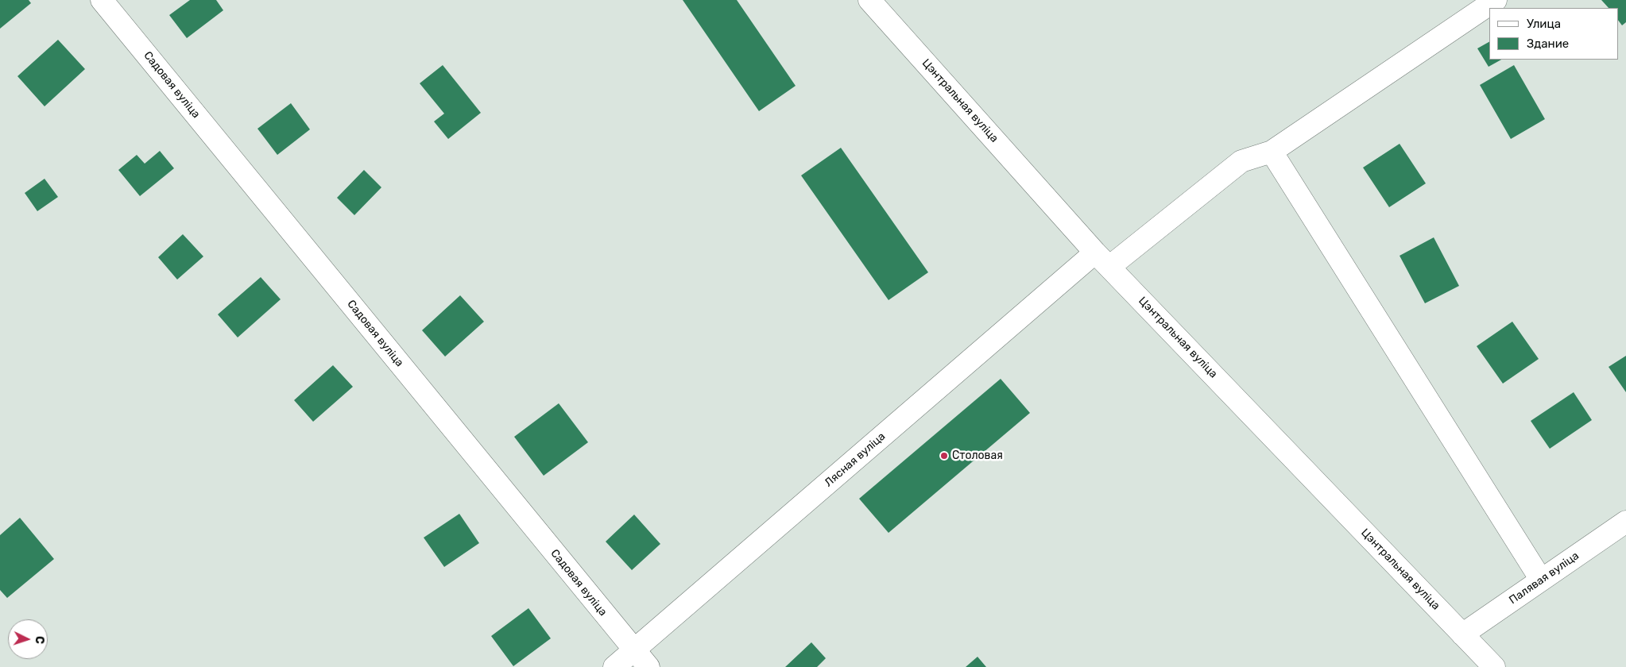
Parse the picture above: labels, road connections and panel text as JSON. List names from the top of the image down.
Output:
{
  "streets": {
    "street": [
      "Садовая вуліца",
      "Цэнтральная вуліца",
      "Лясная вуліца",
      "Палявая вуліца"
    ]
  },
  "crossings": [
    ["Садовая вуліца", "Лясная вуліца"],
    ["Цэнтральная вуліца", "Лясная вуліца"],
    ["Цэнтральная вуліца", "Палявая вуліца"]
  ],
  "places": ["Столовая"],
  "legend": ["Улица", "Здание"],
  "north": "right"
}
